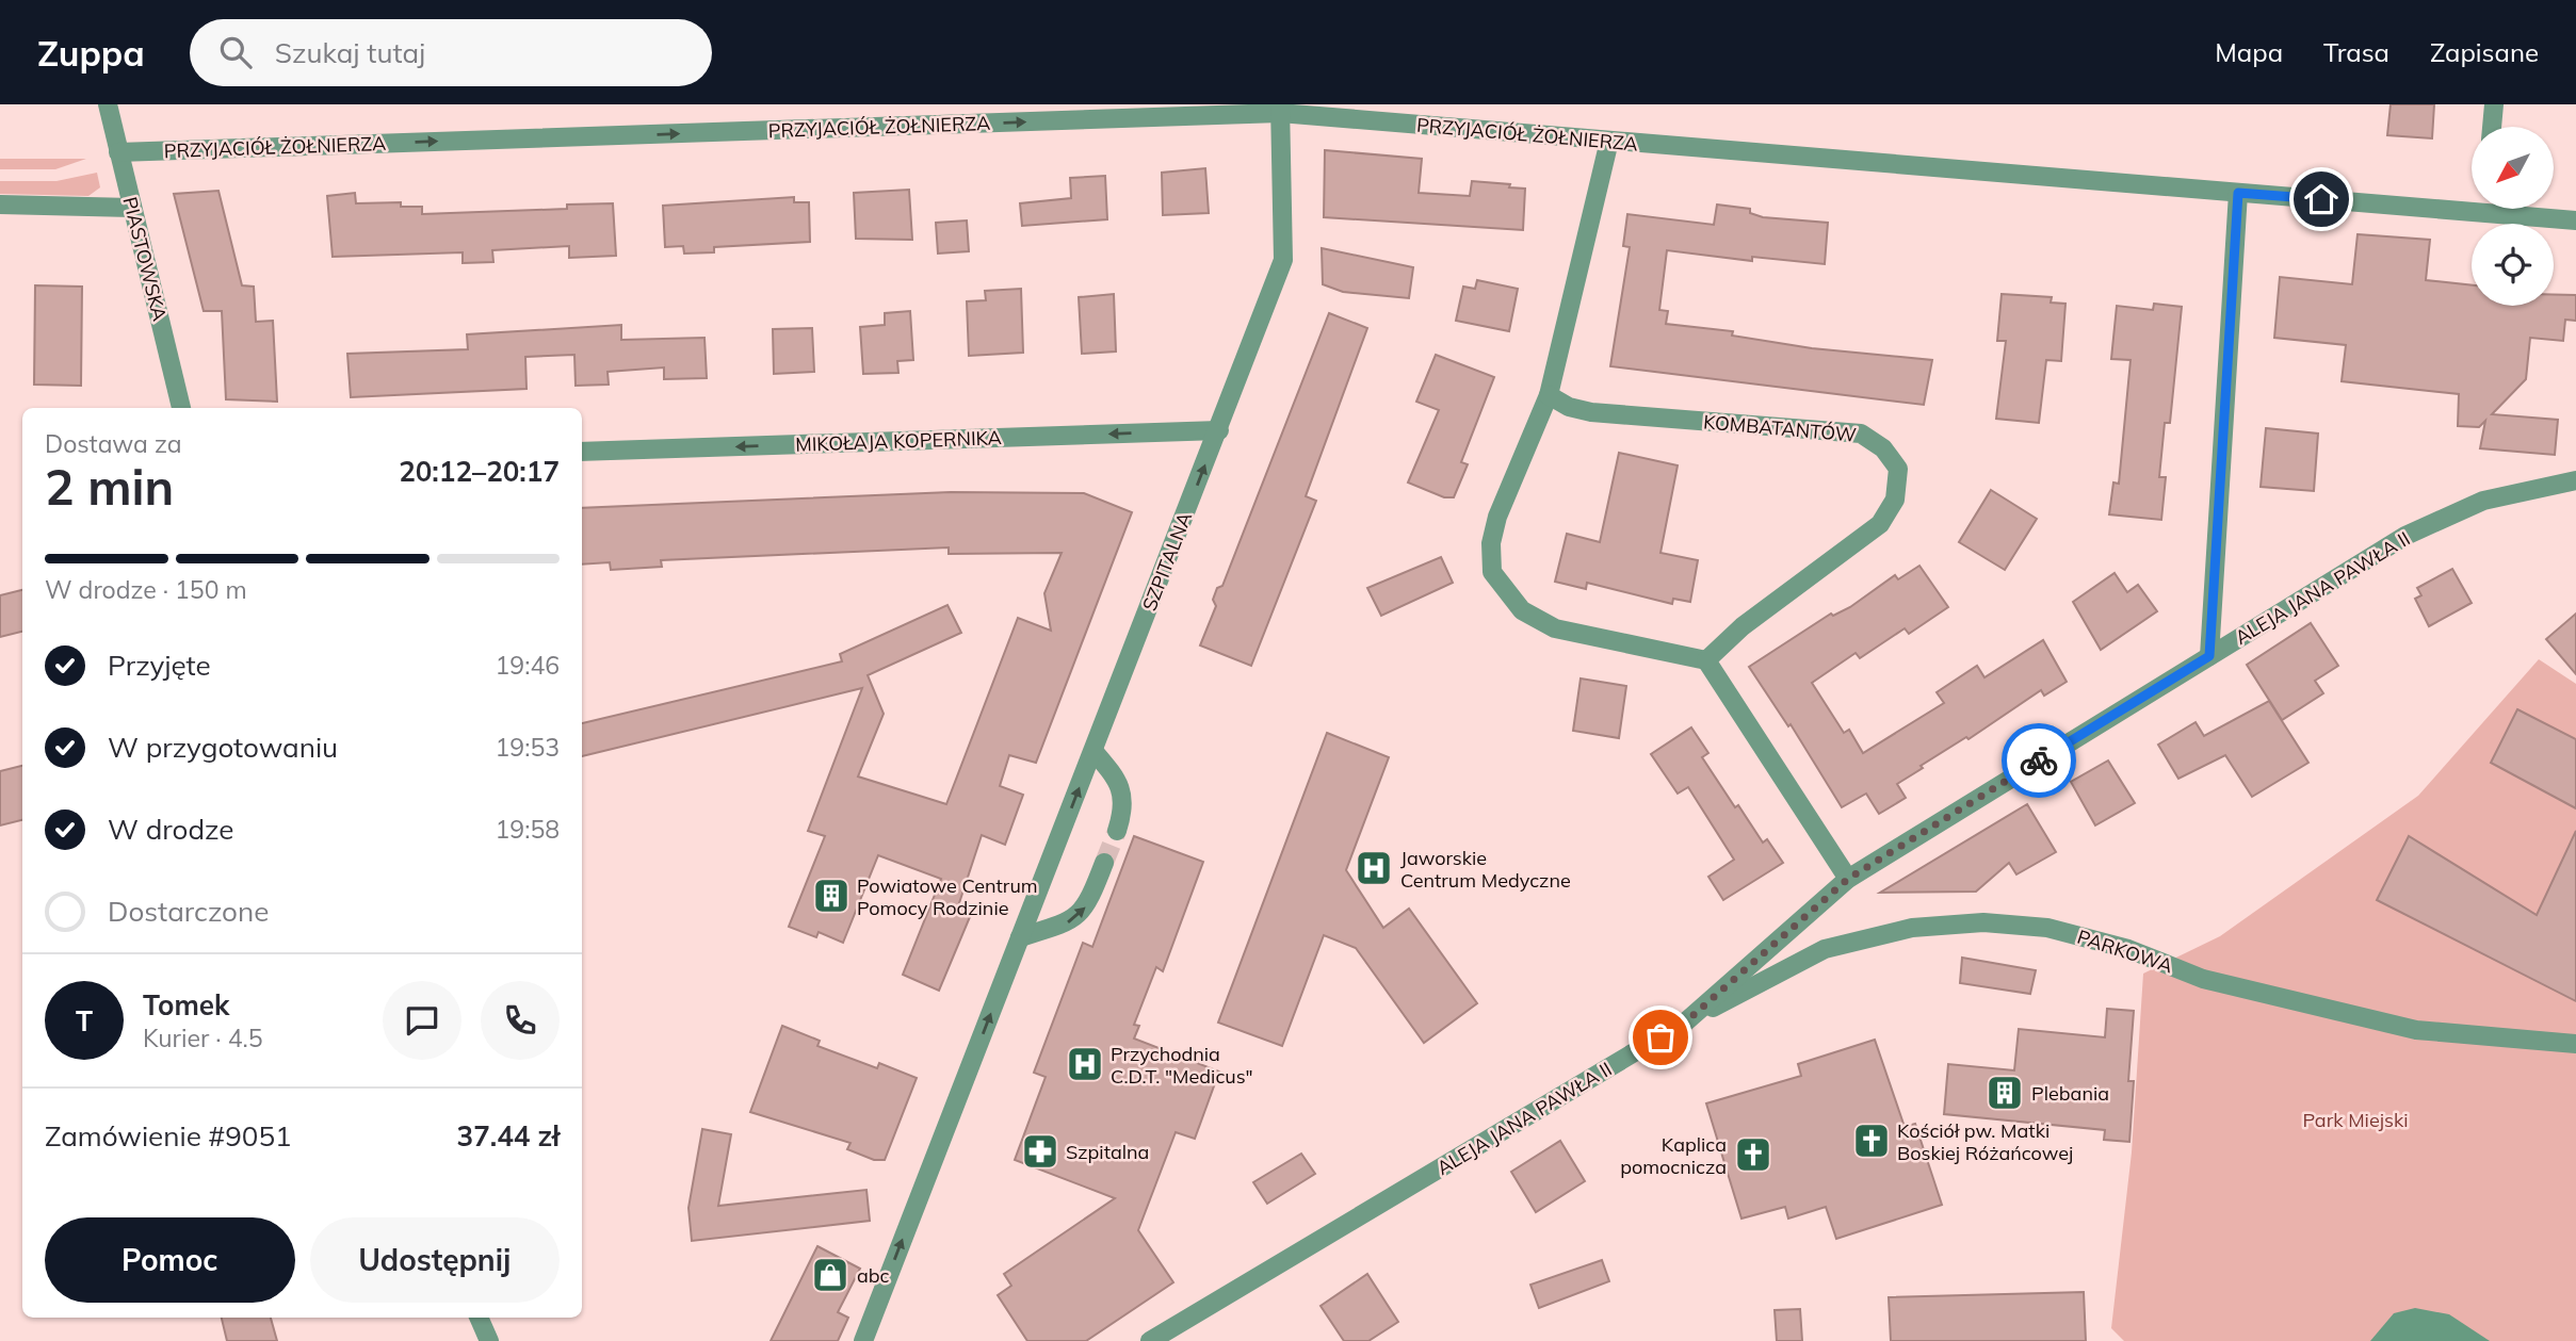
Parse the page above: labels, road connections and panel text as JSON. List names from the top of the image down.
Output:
{
  "streets": {
    "street": [
      "PRZYJACIÓŁ ŻOŁNIERZA",
      "PIASTOWSKA",
      "KOMBATANTÓW",
      "MIKOŁAJA KOPERNIKA",
      "SZPITALNA",
      "ALEJA JANA PAWŁA II",
      "PARKOWA"
    ]
  },
  "crossings": [
    ["PRZYJACIÓŁ ŻOŁNIERZA", "PIASTOWSKA"],
    ["PRZYJACIÓŁ ŻOŁNIERZA", "SZPITALNA"],
    ["MIKOŁAJA KOPERNIKA", "SZPITALNA"],
    ["ALEJA JANA PAWŁA II", "PARKOWA"]
  ],
  "one_way": ["PRZYJACIÓŁ ŻOŁNIERZA", "MIKOŁAJA KOPERNIKA", "SZPITALNA"],
  "parks": ["Park Miejski"],
  "places": {
    "hospital": ["Jaworskie Centrum Medyczne", "Przychodnia C.D.T. \"Medicus\""],
    "building": ["Powiatowe Centrum Pomocy Rodzinie", "Plebania"],
    "church": ["Kościół pw. Matki Boskiej Różańcowej", "Kaplica pomocnicza"],
    "pharmacy": ["Szpitalna"],
    "shop": ["abc"]
  },
  "north": "bottom left",
  "page": {
    "header": "Zuppa",
    "search": "Szukaj tutaj",
    "nav": ["Mapa", "Trasa", "Zapisane"],
    "heading": ["2 min", "Dostawa za", "20:12–20:17"],
    "panel": [
      "Tomek",
      "Kurier · 4.5",
      "Zamówienie #9051",
      "37.44 zł"
    ],
    "bar": "W drodze · 150 m",
    "list": [
      ["Przyjęte", "19:46"],
      ["W przygotowaniu", "19:53"],
      ["W drodze", "19:58"],
      "Dostarczone"
    ],
    "round": "T",
    "buttons": ["Pomoc", "Udostępnij"]
  }
}
